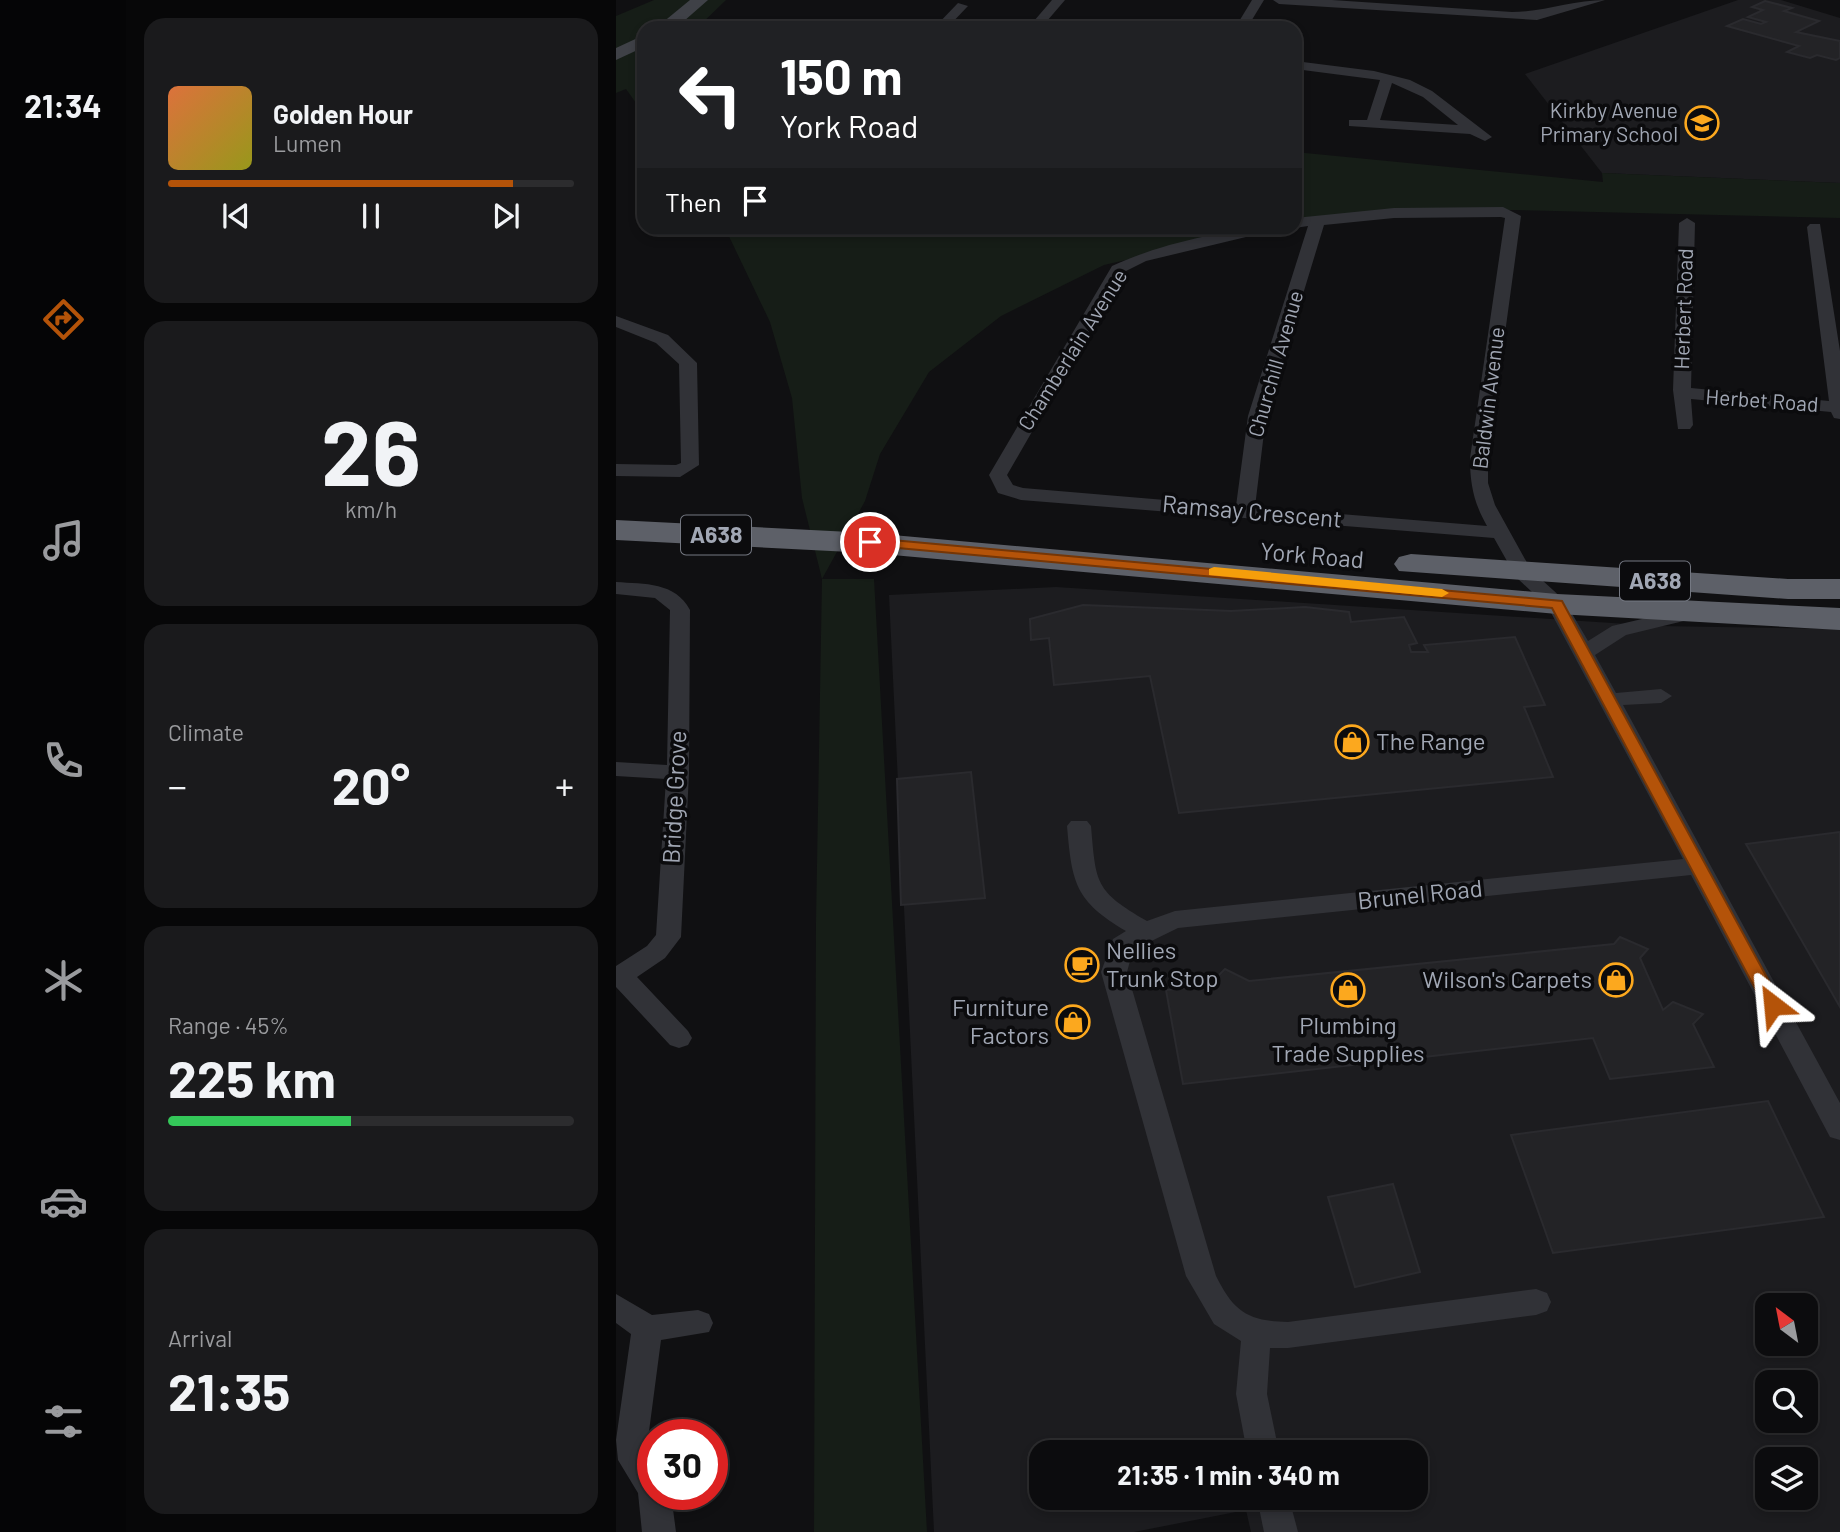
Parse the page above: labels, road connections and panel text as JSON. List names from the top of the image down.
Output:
{
  "streets": {
    "highway": ["A638", "York Road"],
    "street": [
      "Herbert Road",
      "Chamberlain Avenue",
      "Churchill Avenue",
      "Baldwin Avenue",
      "Herbet Road",
      "Ramsay Crescent",
      "Bridge Grove",
      "Brunel Road"
    ]
  },
  "crossings": [
    ["Herbert Road", "Herbet Road"],
    ["Chamberlain Avenue", "Ramsay Crescent"],
    ["Churchill Avenue", "Ramsay Crescent"],
    ["Baldwin Avenue", "Ramsay Crescent"],
    ["Baldwin Avenue", "York Road"]
  ],
  "places": {
    "school or university": ["Kirkby Avenue Primary School"],
    "shop": [
      "The Range",
      "Wilson's Carpets",
      "Plumbing Trade Supplies",
      "Furniture Factors"
    ],
    "cafe": ["Nellies Trunk Stop"]
  },
  "north": "top left",
  "page": {
    "tabs": "21:34",
    "turn": ["150 m", "York Road"],
    "song": ["Golden Hour", "Lumen"],
    "then": "Then",
    "tile": [
      ["26", "km/h"],
      "Climate",
      ["Range · 45%", "225 km"],
      ["Arrival", "21:35"]
    ],
    "heat": ["−", "20°", "+"],
    "limit": "30",
    "trip": "21:35 · 1 min · 340 m"
  }
}
